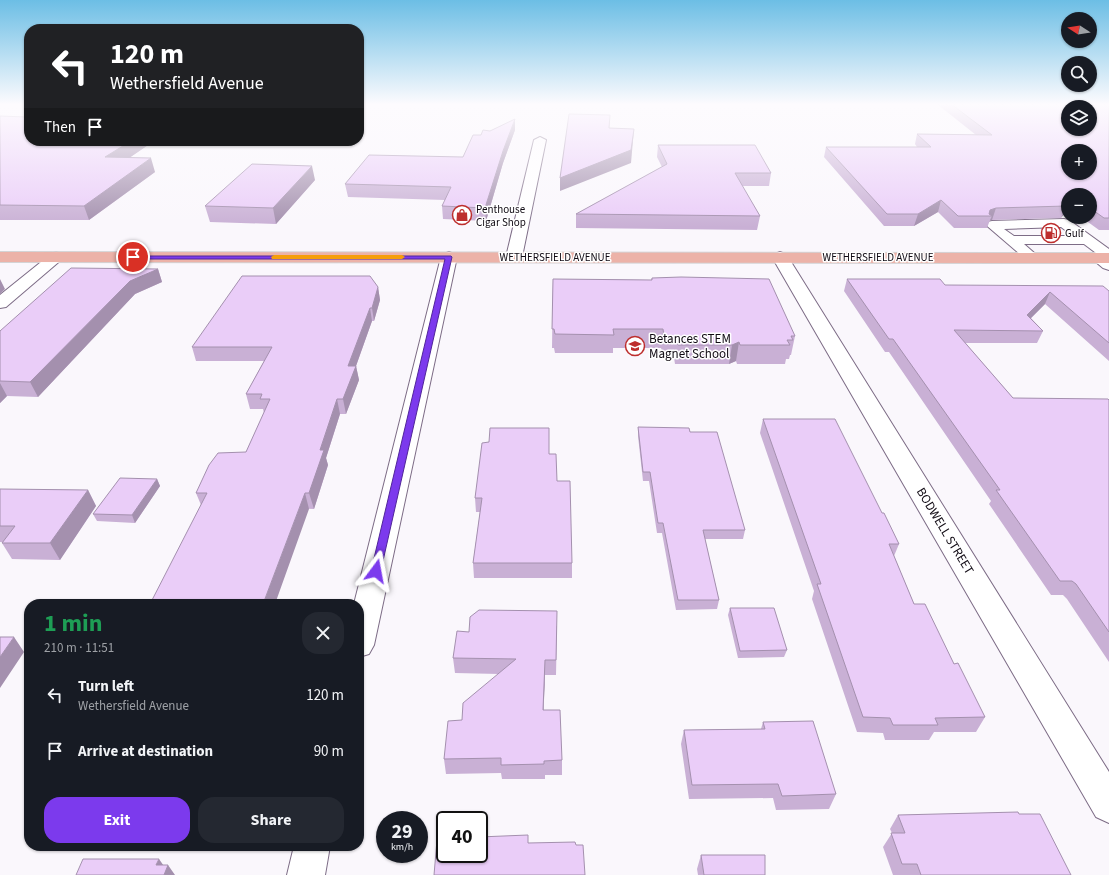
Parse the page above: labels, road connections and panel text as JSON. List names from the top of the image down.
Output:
{
  "streets": {
    "main road": ["WETHERSFIELD AVENUE"],
    "street": ["BODWELL STREET"]
  },
  "crossings": [
    ["WETHERSFIELD AVENUE", "BODWELL STREET"]
  ],
  "places": {
    "shop": ["Penthouse Cigar Shop"],
    "fuel station": ["Gulf"],
    "school or university": ["Betances STEM Magnet School"]
  },
  "north": "left",
  "page": {
    "map_buttons": ["+", "−"],
    "turn": ["120 m", "Wethersfield Avenue"],
    "then": "Then",
    "heading": ["1 min", "210 m · 11:51"],
    "list": [
      {
        "name": "Turn left",
        "note": "Wethersfield Avenue",
        "value": "120 m"
      },
      {
        "name": "Arrive at destination",
        "value": "90 m"
      }
    ],
    "buttons": ["Exit", "Share"],
    "speed": "29 km/h",
    "limit": "40"
  }
}
